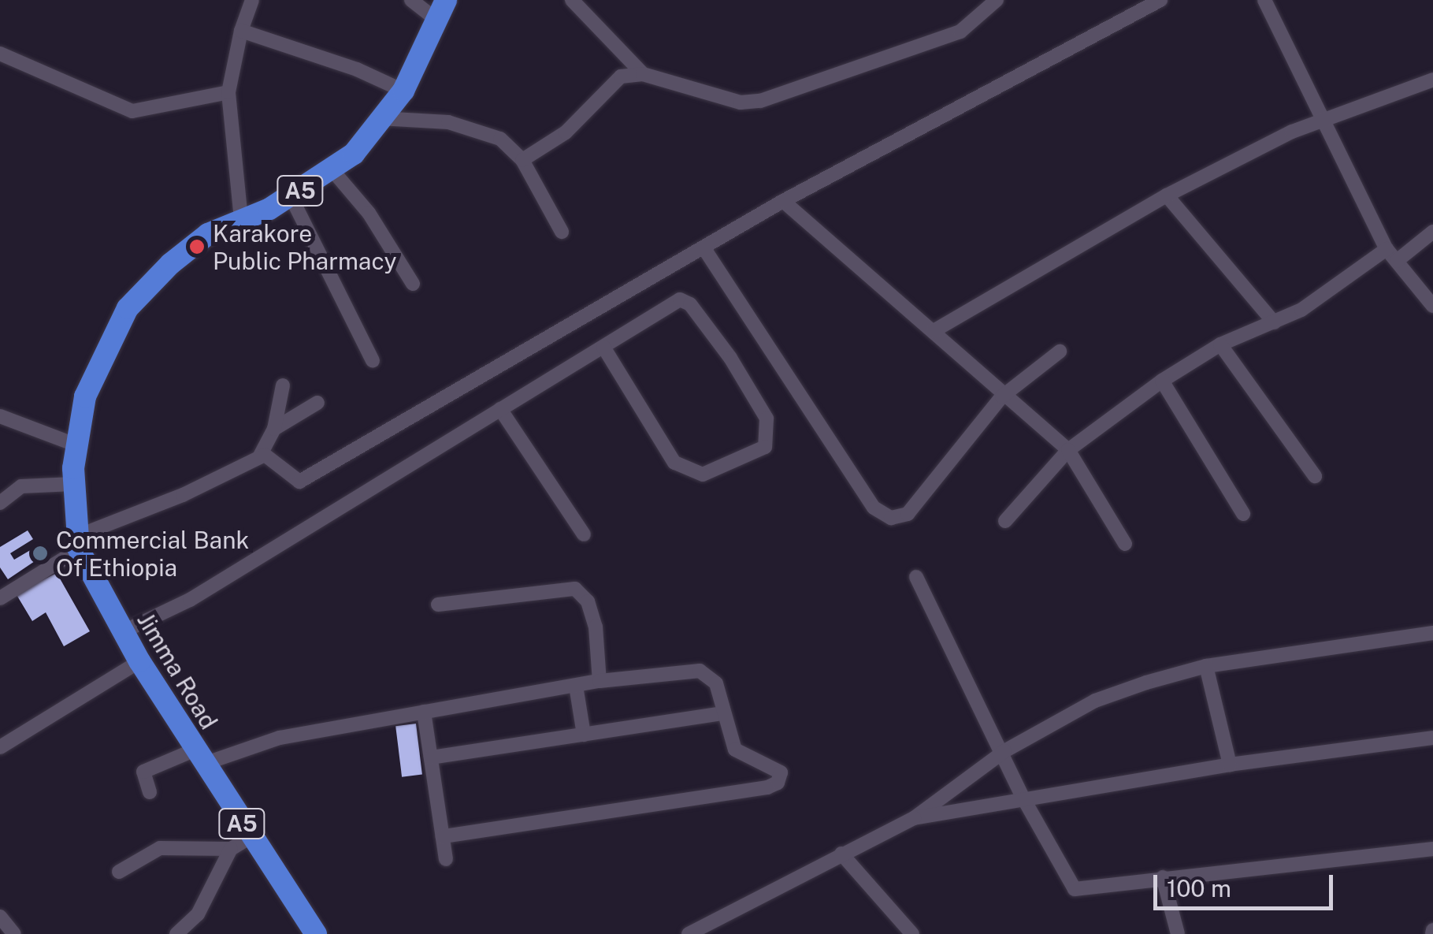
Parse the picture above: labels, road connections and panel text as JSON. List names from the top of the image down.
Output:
{
  "streets": {
    "highway": ["A5", "Jimma Road"]
  },
  "places": ["Karakore Public Pharmacy", "Commercial Bank Of Ethiopia"],
  "scale_bar": "100 m"
}
